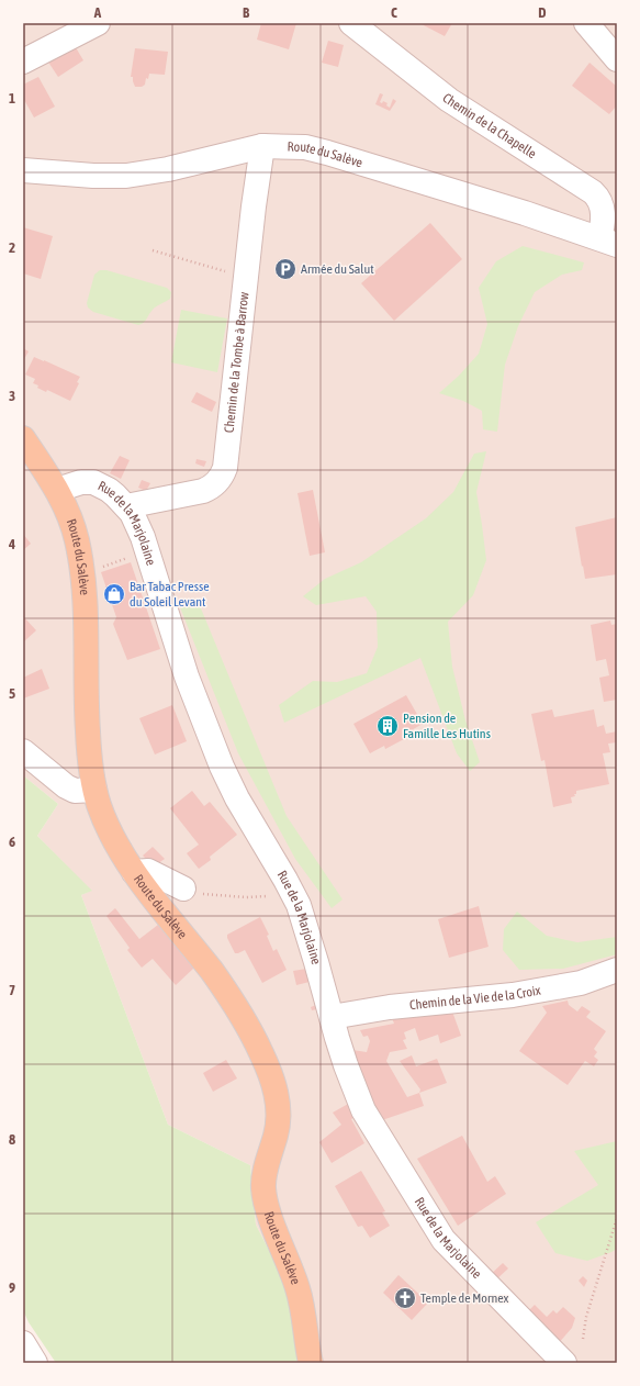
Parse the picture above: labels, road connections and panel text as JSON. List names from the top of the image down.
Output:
{
  "streets": {
    "main road": ["Route du Salève"],
    "street": [
      "Chemin de la Chapelle",
      "Chemin de la Tombe à Barrow",
      "Rue de la Marjolaine",
      "Chemin de la Vie de la Croix"
    ]
  },
  "crossings": [
    ["Chemin de la Chapelle", "Route du Salève"],
    ["Route du Salève", "Chemin de la Tombe à Barrow"],
    ["Route du Salève", "Rue de la Marjolaine"],
    ["Chemin de la Tombe à Barrow", "Rue de la Marjolaine"],
    ["Rue de la Marjolaine", "Chemin de la Vie de la Croix"]
  ],
  "places": {
    "parking": ["Armée du Salut"],
    "shop": ["Bar Tabac Presse du Soleil Levant"],
    "building": ["Pension de Famille Les Hutins"],
    "church": ["Temple de Mornex"]
  },
  "grid": {
    "columns": [
      "A",
      "B",
      "C",
      "D"
    ],
    "rows": [
      "1",
      "2",
      "3",
      "4",
      "5",
      "6",
      "7",
      "8",
      "9"
    ]
  }
}
